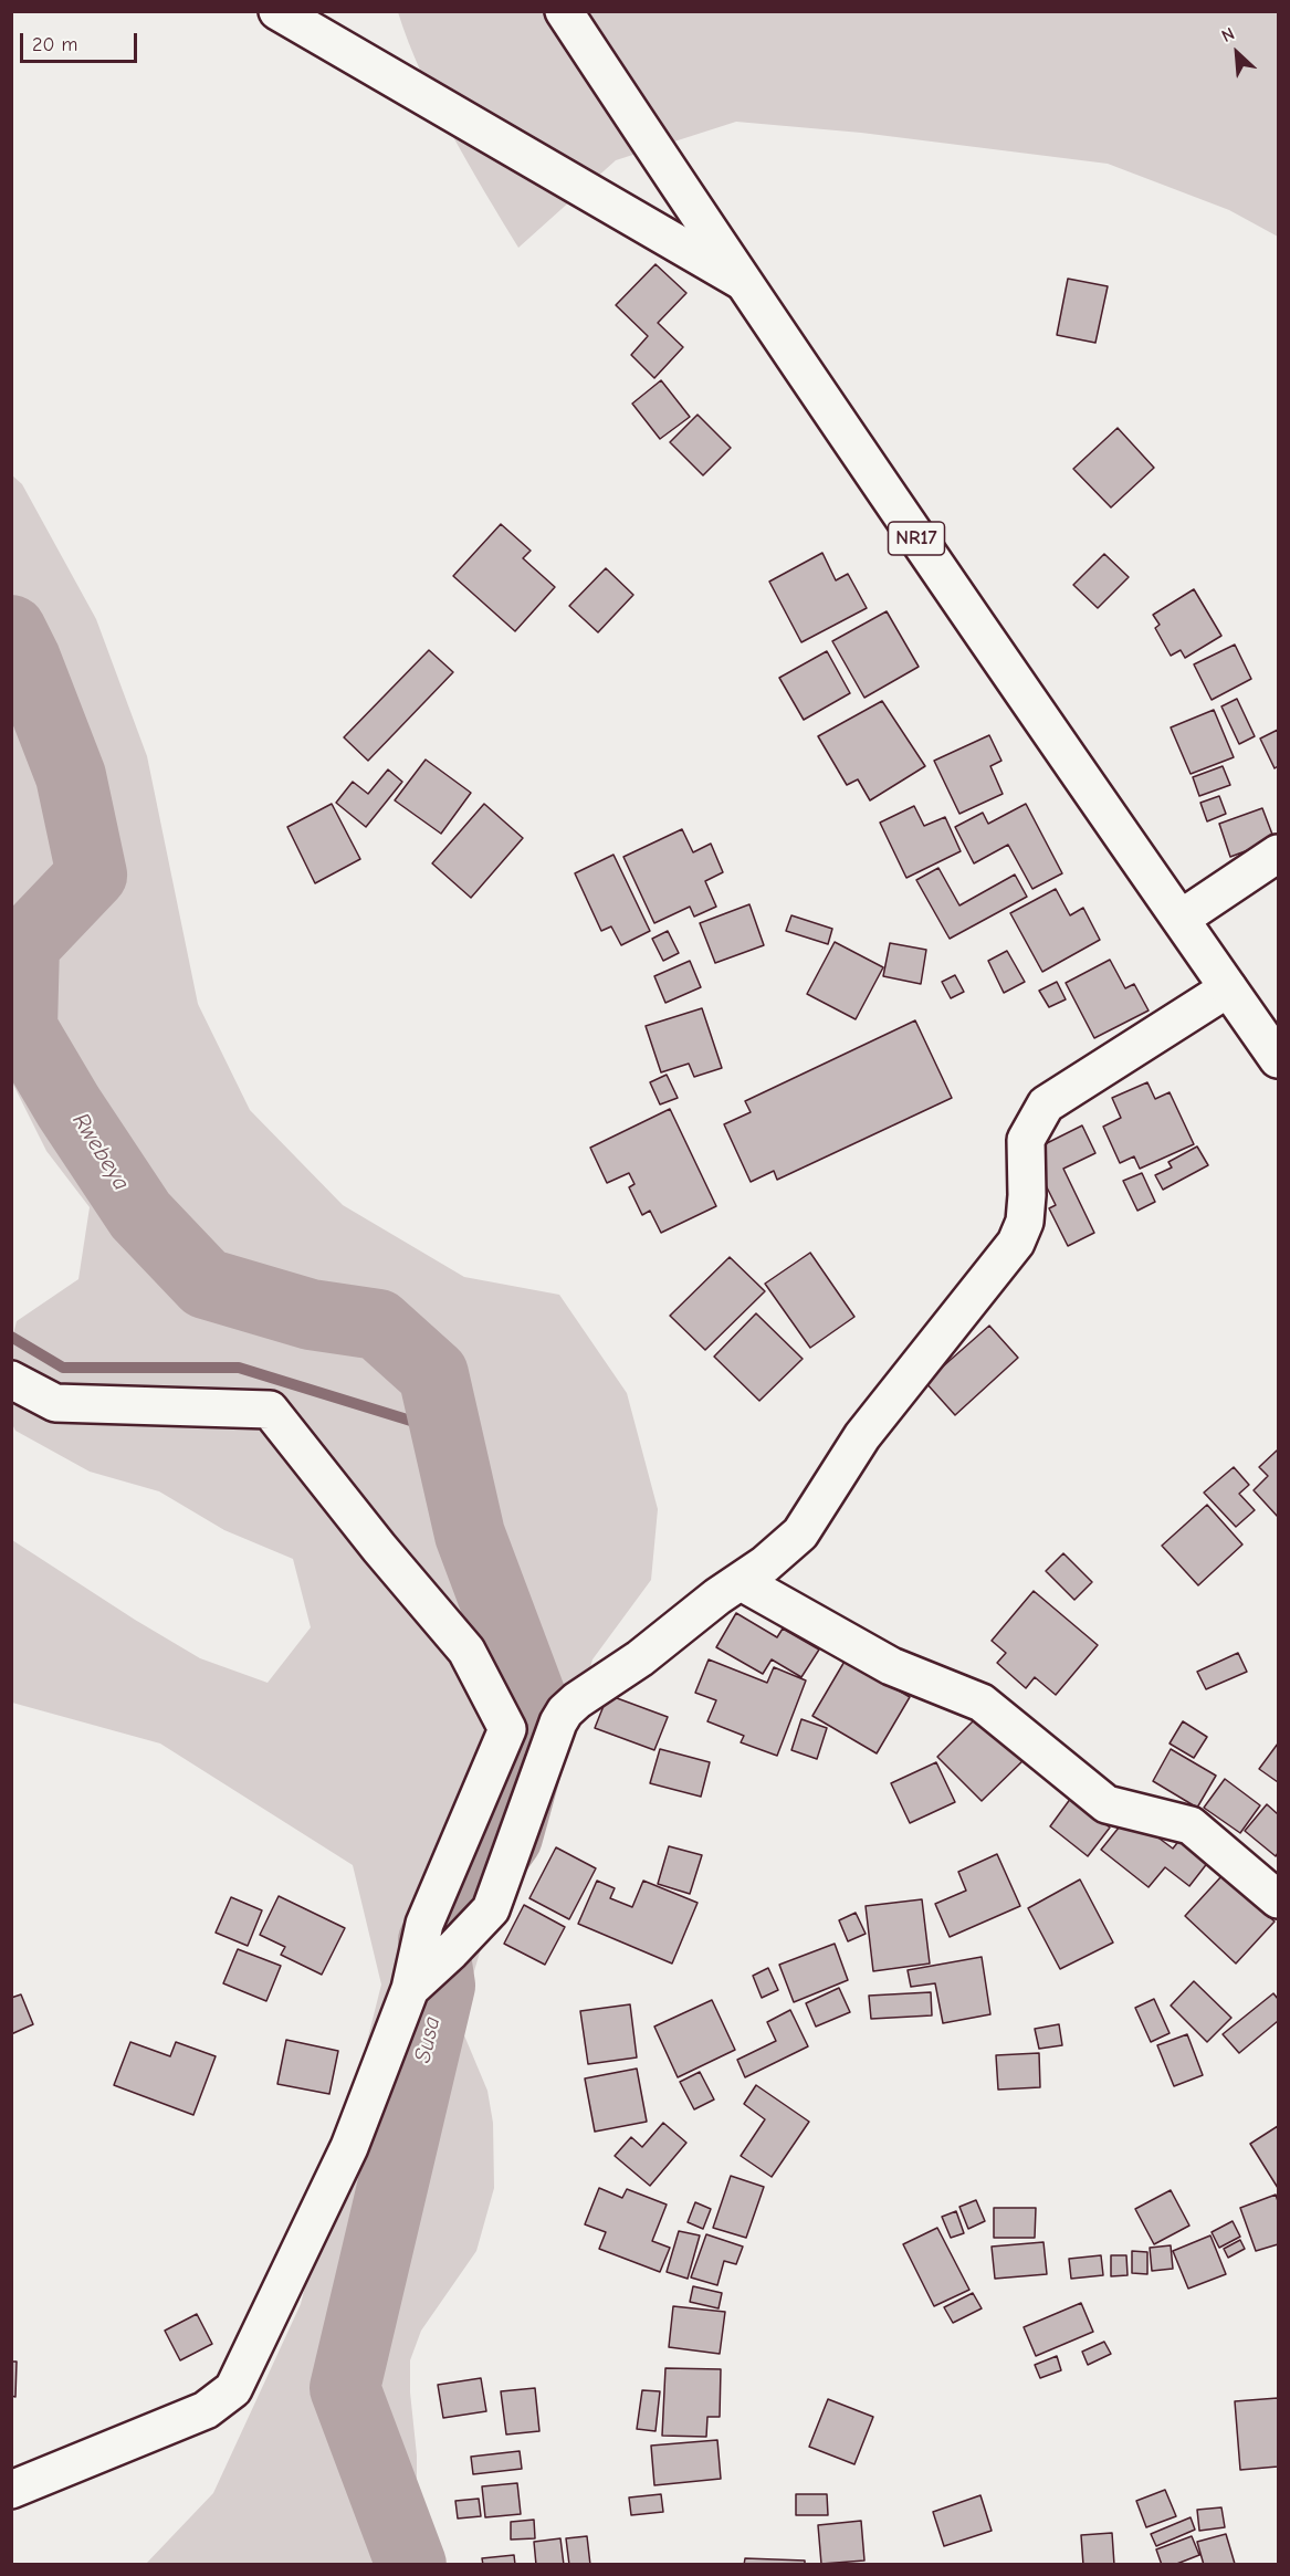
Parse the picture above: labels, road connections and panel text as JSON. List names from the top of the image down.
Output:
{
  "streets": {
    "street": ["NR17"]
  },
  "water": ["Rwebeya", "Susa"],
  "scale_bar": "20 m",
  "north": "top left"
}
